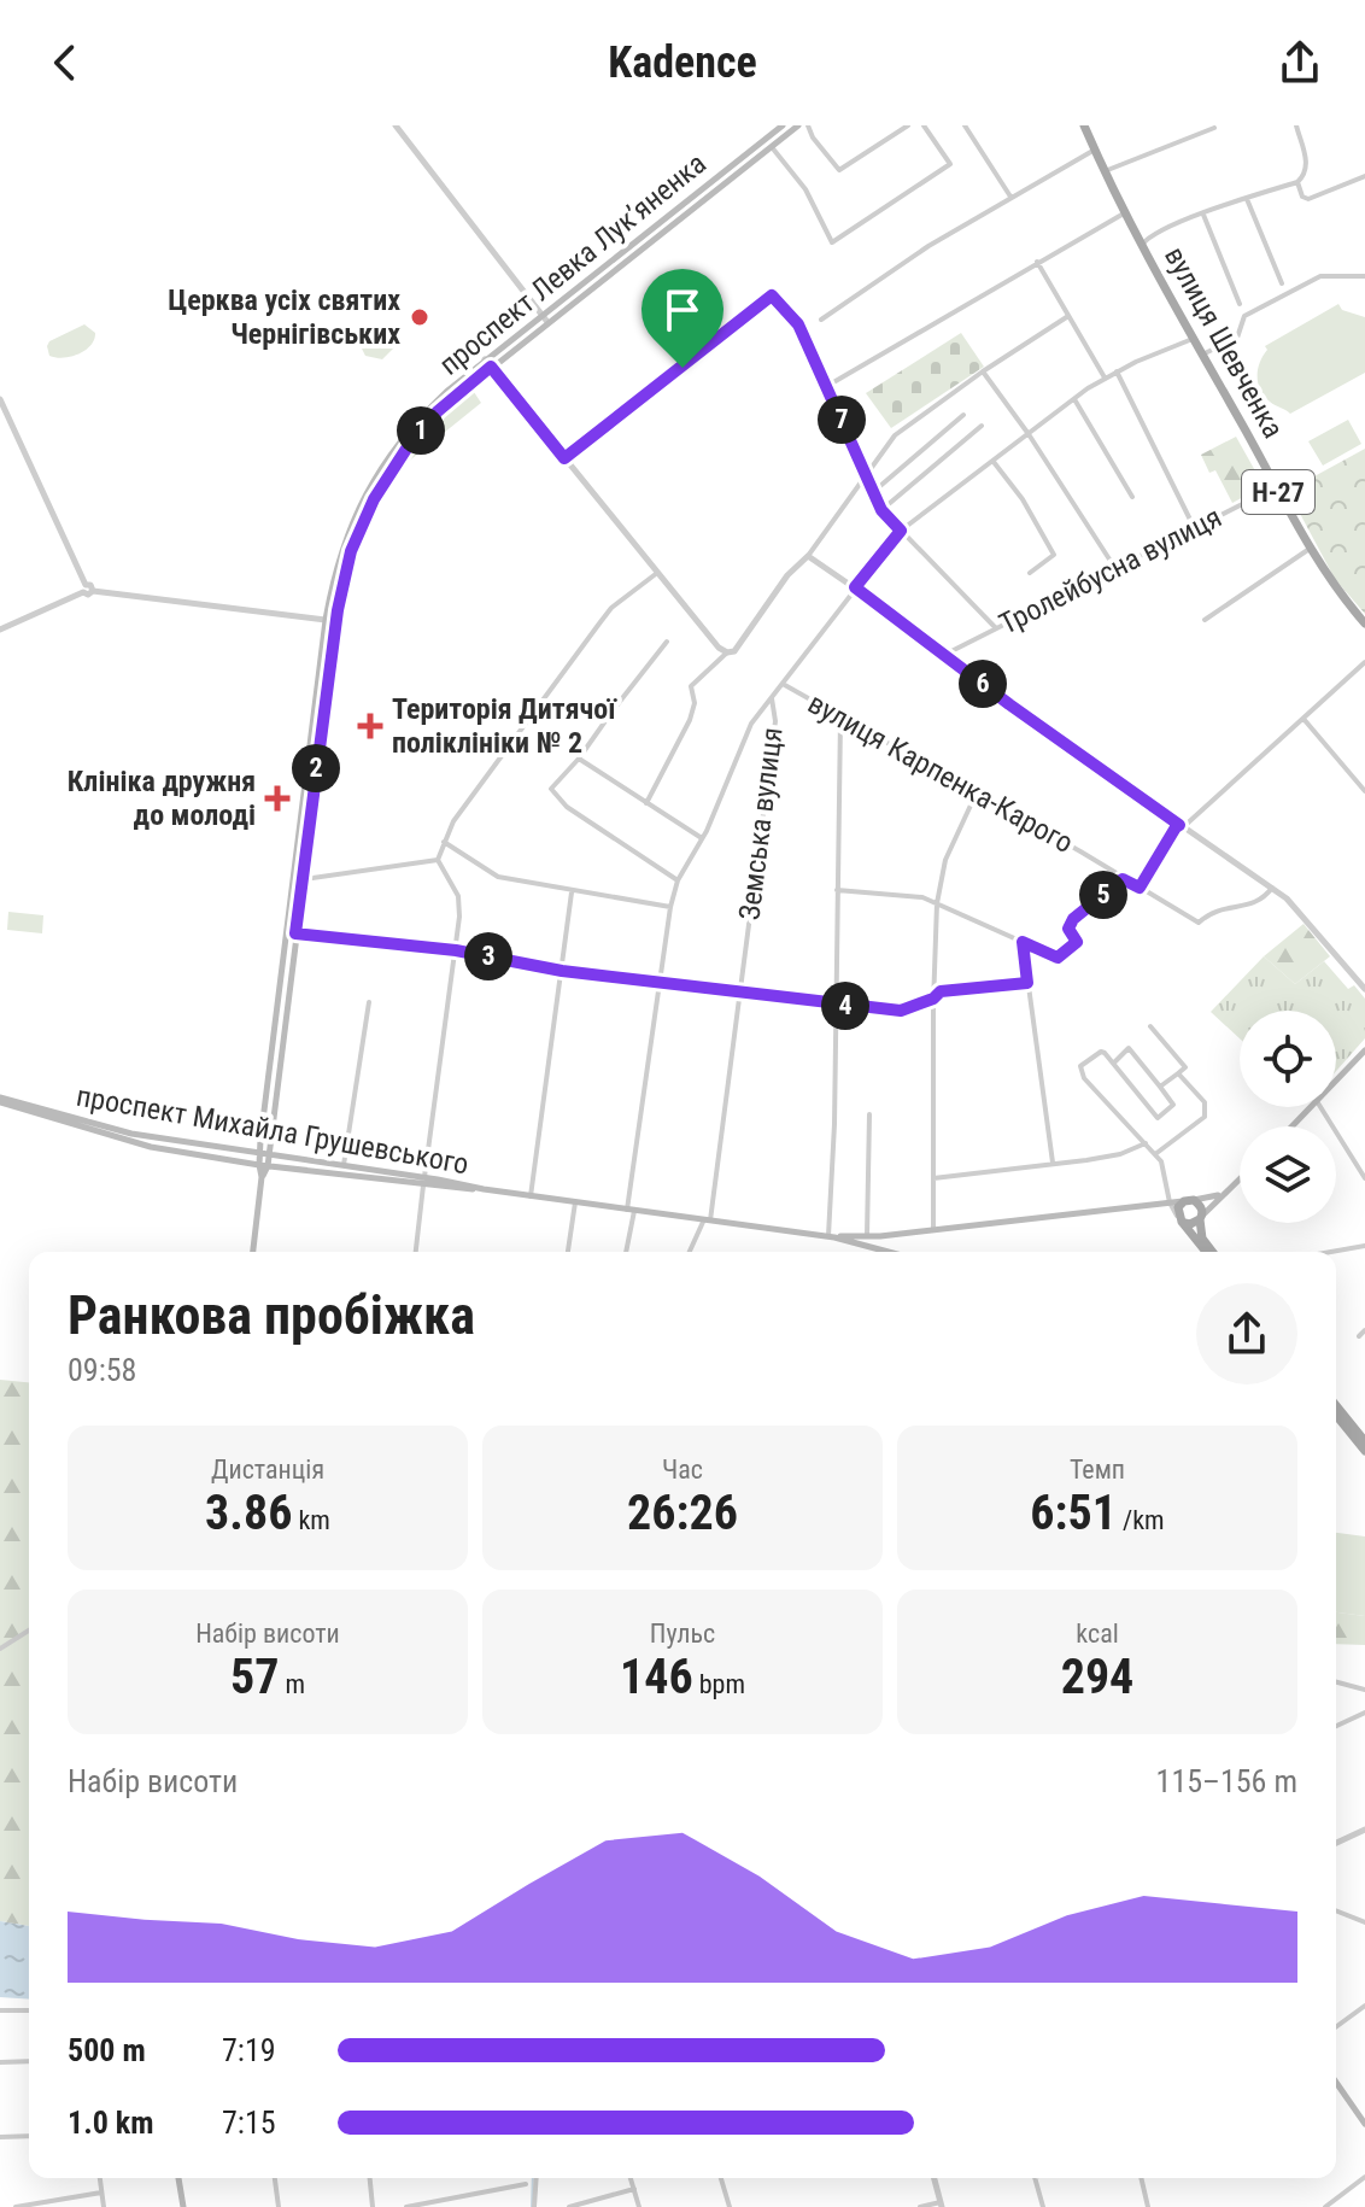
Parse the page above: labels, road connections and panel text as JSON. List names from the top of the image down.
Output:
{
  "streets": {
    "main road": [
      "проспект Левка Лукʼяненка",
      "вулиця Шевченка",
      "Н-27",
      "проспект Михайла Грушевського"
    ],
    "street": ["Тролейбусна вулиця", "вулиця Карпенка-Карого", "Земська вулиця"]
  },
  "crossings": [
    ["проспект Левка Лукʼяненка", "проспект Михайла Грушевського"],
    ["вулиця Шевченка", "Тролейбусна вулиця"],
    ["вулиця Шевченка", "Земська вулиця"],
    ["вулиця Карпенка-Карого", "Земська вулиця"],
    ["Земська вулиця", "проспект Михайла Грушевського"]
  ],
  "places": {
    "other": ["Церква усіх святих Чернігівських"],
    "health": ["Територія Дитячої поліклініки № 2", "Клініка дружня до молоді"]
  },
  "page": {
    "header": "Kadence",
    "pins": [
      "7",
      "1",
      "6",
      "2",
      "5",
      "3",
      "4"
    ],
    "heading": ["Ранкова пробіжка", "09:58"],
    "stats": [
      ["Дистанція", "3.86 km"],
      ["Час", "26:26"],
      ["Темп", "6:51 /km"],
      ["Набір висоти", "57 m"],
      ["Пульс", "146 bpm"],
      ["kcal", "294"]
    ],
    "chart": ["Набір висоти", "115–156 m"],
    "list": [
      {
        "name": "500 m",
        "note": "7:19"
      },
      {
        "name": "1.0 km",
        "note": "7:15"
      }
    ]
  }
}
